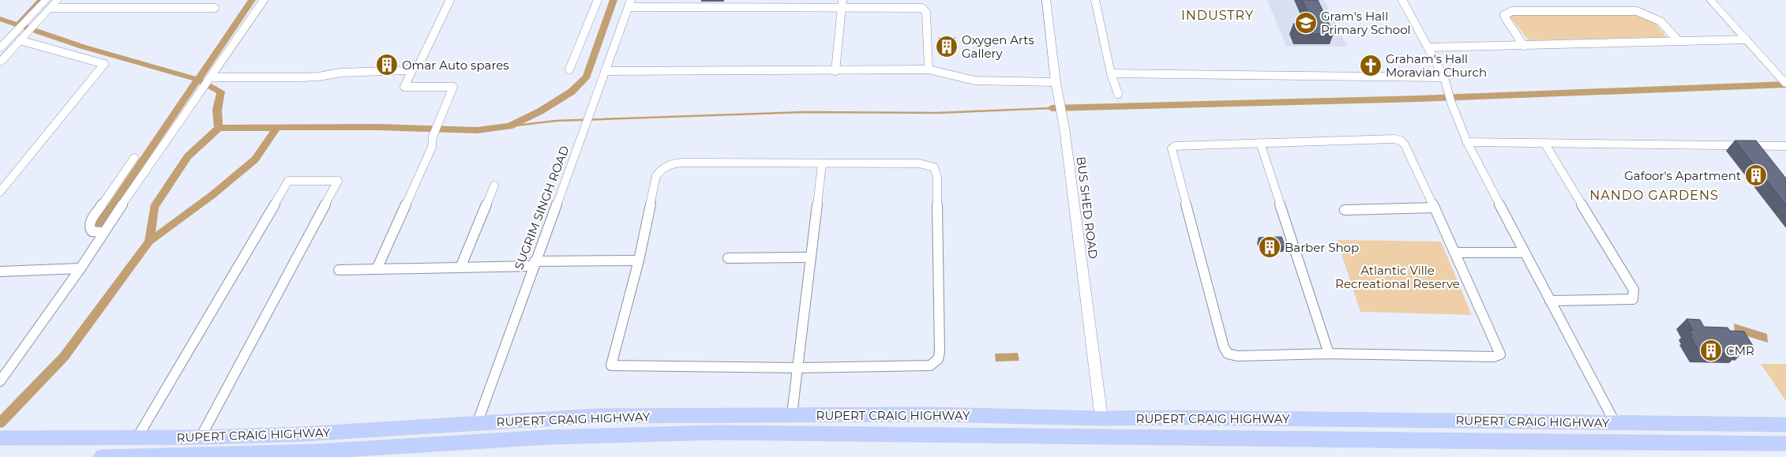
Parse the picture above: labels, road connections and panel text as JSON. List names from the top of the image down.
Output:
{
  "streets": {
    "main road": ["RUPERT CRAIG HIGHWAY"],
    "street": ["SUGRIM SINGH ROAD", "BUS SHED ROAD"]
  },
  "crossings": [
    ["SUGRIM SINGH ROAD", "RUPERT CRAIG HIGHWAY"],
    ["BUS SHED ROAD", "RUPERT CRAIG HIGHWAY"]
  ],
  "districts": ["INDUSTRY", "NANDO GARDENS"],
  "parks": ["Atlantic Ville Recreational Reserve"],
  "places": {
    "school or university": ["Gram's Hall Primary School"],
    "building": [
      "Oxygen Arts Gallery",
      "Omar Auto spares",
      "Gafoor's Apartment",
      "Barber Shop",
      "CMR"
    ],
    "church": ["Graham's Hall Moravian Church"]
  }
}
